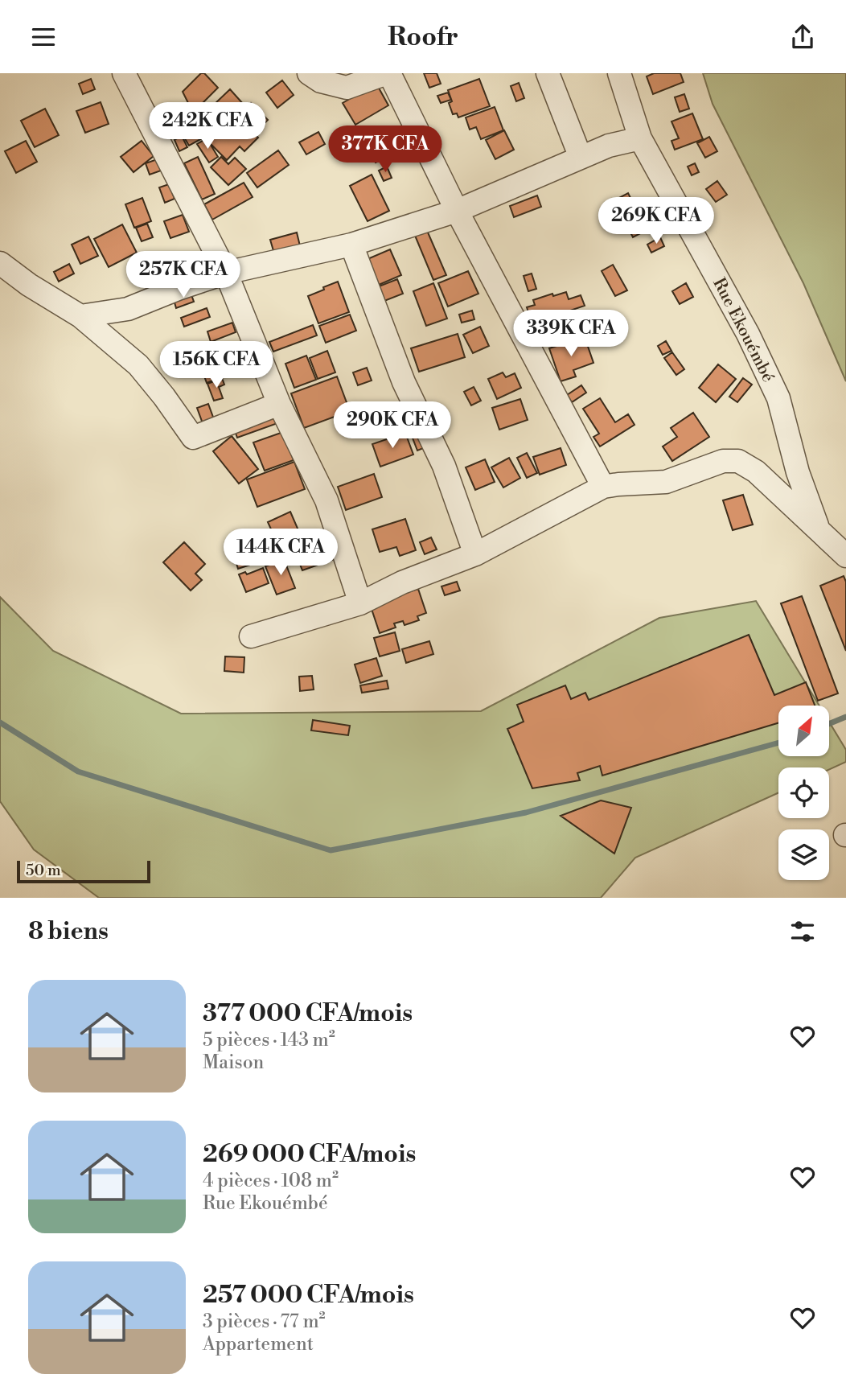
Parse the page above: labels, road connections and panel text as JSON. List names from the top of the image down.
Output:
{
  "streets": {
    "street": ["Rue Ekouémbé"]
  },
  "scale_bar": "50 m",
  "north": "top right",
  "page": {
    "header": "Roofr",
    "price": [
      "242K CFA",
      "377K CFA",
      "269K CFA",
      "257K CFA",
      "339K CFA",
      "156K CFA",
      "290K CFA",
      "144K CFA"
    ],
    "scale": "50 m",
    "heading": "8 biens",
    "list": [
      {
        "name": "377 000 CFA/mois",
        "note": "5 pièces · 143 m² · Maison"
      },
      {
        "name": "269 000 CFA/mois",
        "note": "4 pièces · 108 m² · Rue Ekouémbé"
      },
      {
        "name": "257 000 CFA/mois",
        "note": "3 pièces · 77 m² · Appartement"
      }
    ]
  }
}
